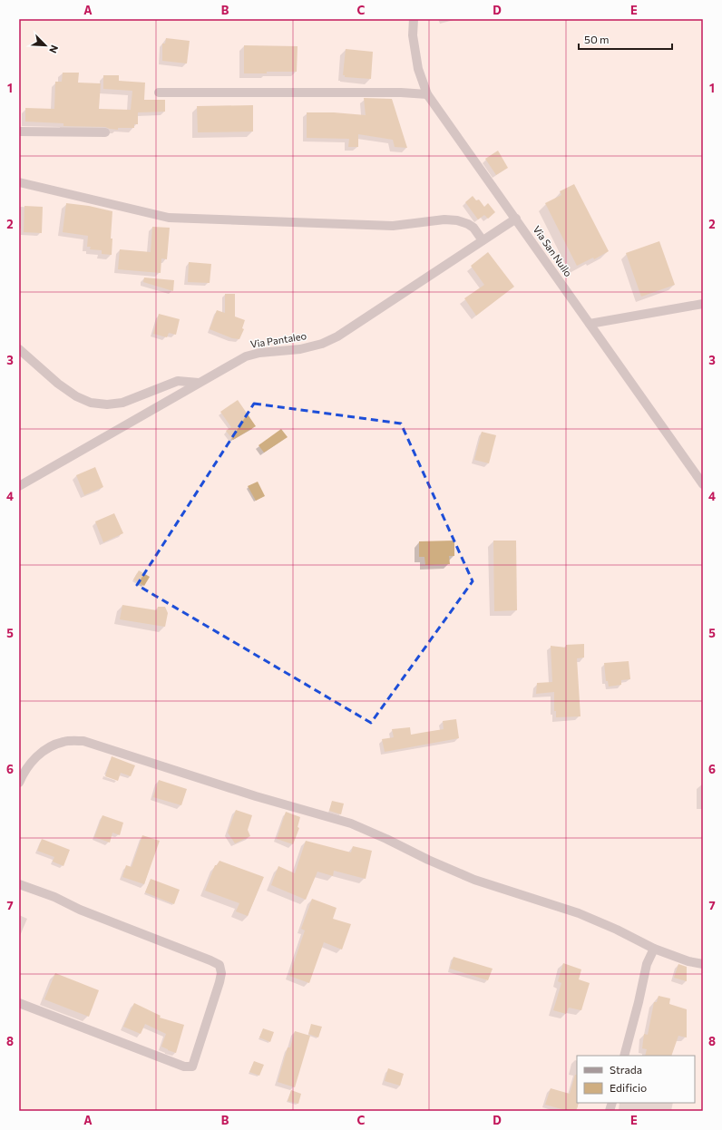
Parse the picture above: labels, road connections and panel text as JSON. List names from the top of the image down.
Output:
{
  "streets": {
    "street": ["Via San Nullo", "Via Pantaleo"]
  },
  "crossings": [
    ["Via San Nullo", "Via Pantaleo"]
  ],
  "legend": ["Strada", "Edificio"],
  "scale_bar": "50 m",
  "north": "bottom right",
  "grid": {
    "columns": [
      "A",
      "B",
      "C",
      "D",
      "E"
    ],
    "rows": [
      "1",
      "2",
      "3",
      "4",
      "5",
      "6",
      "7",
      "8"
    ]
  }
}
